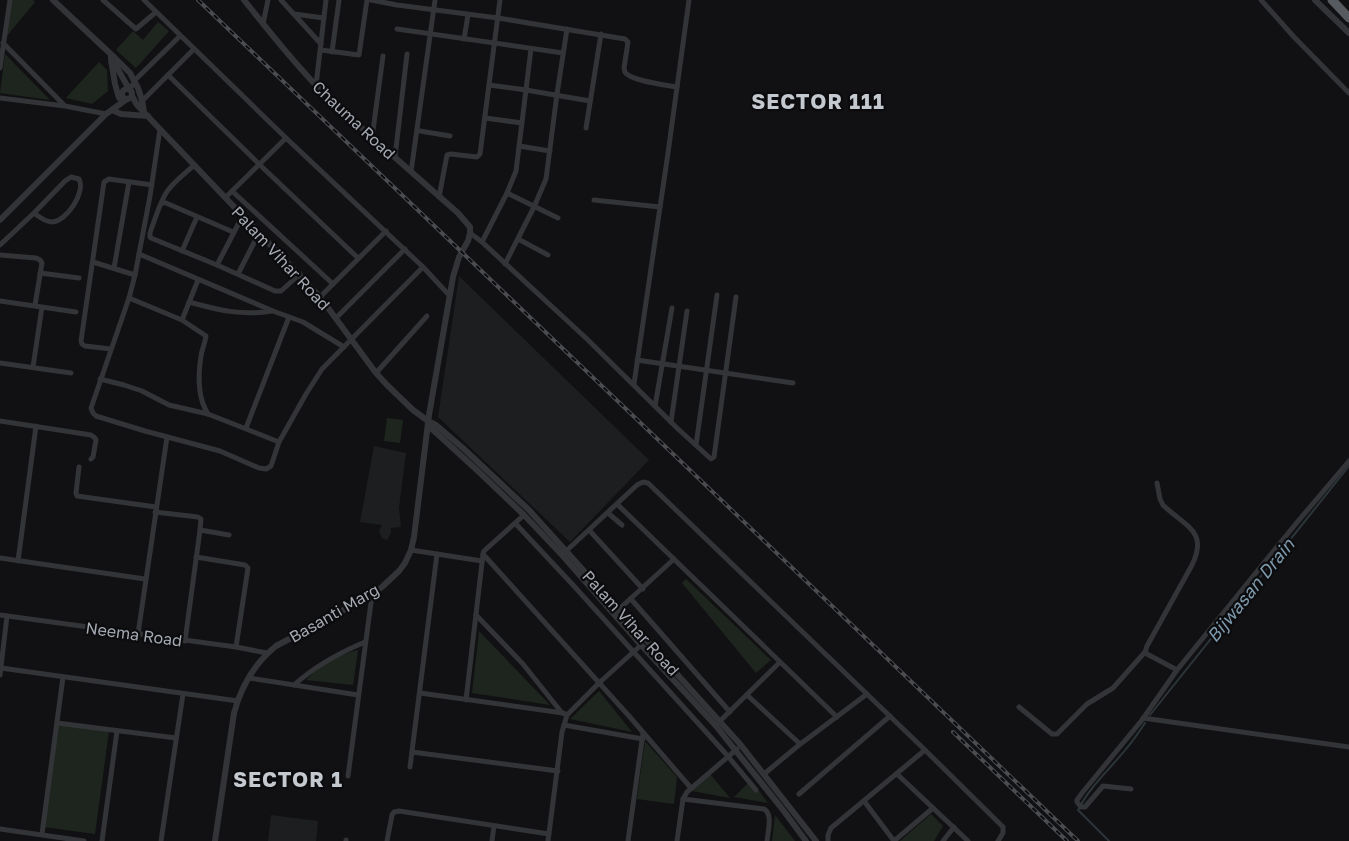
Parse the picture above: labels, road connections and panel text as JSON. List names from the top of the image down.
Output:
{
  "streets": {
    "street": [
      "Chauma Road",
      "Palam Vihar Road",
      "Basanti Marg",
      "Neema Road"
    ]
  },
  "crossings": [
    ["Chauma Road", "Basanti Marg"],
    ["Palam Vihar Road", "Basanti Marg"],
    ["Basanti Marg", "Neema Road"]
  ],
  "districts": ["SECTOR 111", "SECTOR 1"],
  "water": ["Bijwasan Drain"]
}
